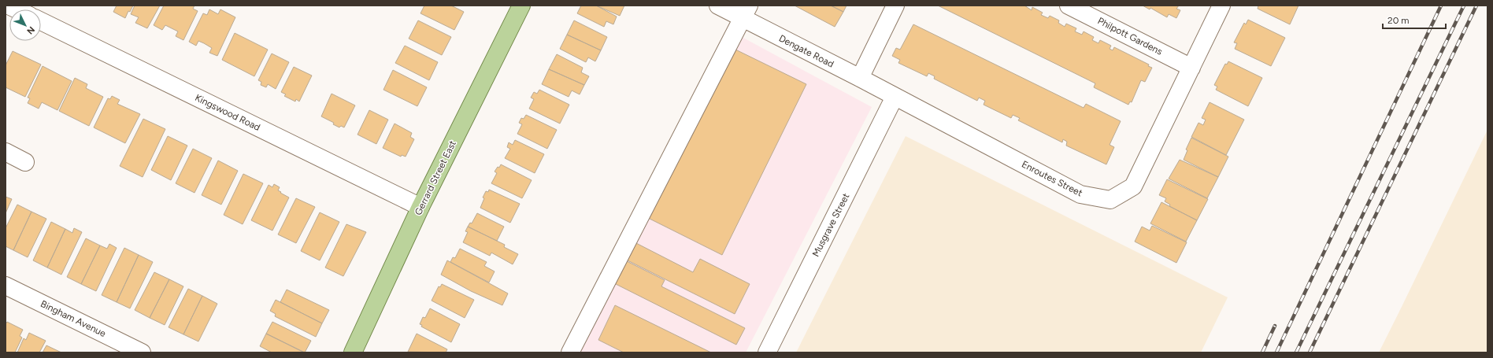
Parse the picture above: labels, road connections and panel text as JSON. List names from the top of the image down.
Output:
{
  "streets": {
    "main road": ["Gerrard Street East"],
    "street": [
      "Philpott Gardens",
      "Dengate Road",
      "Kingswood Road",
      "Enroutes Street",
      "Musgrave Street",
      "Bingham Avenue"
    ]
  },
  "crossings": [
    ["Philpott Gardens", "Enroutes Street"],
    ["Dengate Road", "Enroutes Street"],
    ["Dengate Road", "Musgrave Street"],
    ["Kingswood Road", "Gerrard Street East"],
    ["Enroutes Street", "Musgrave Street"]
  ],
  "scale_bar": "20 m",
  "north": "bottom right"
}
